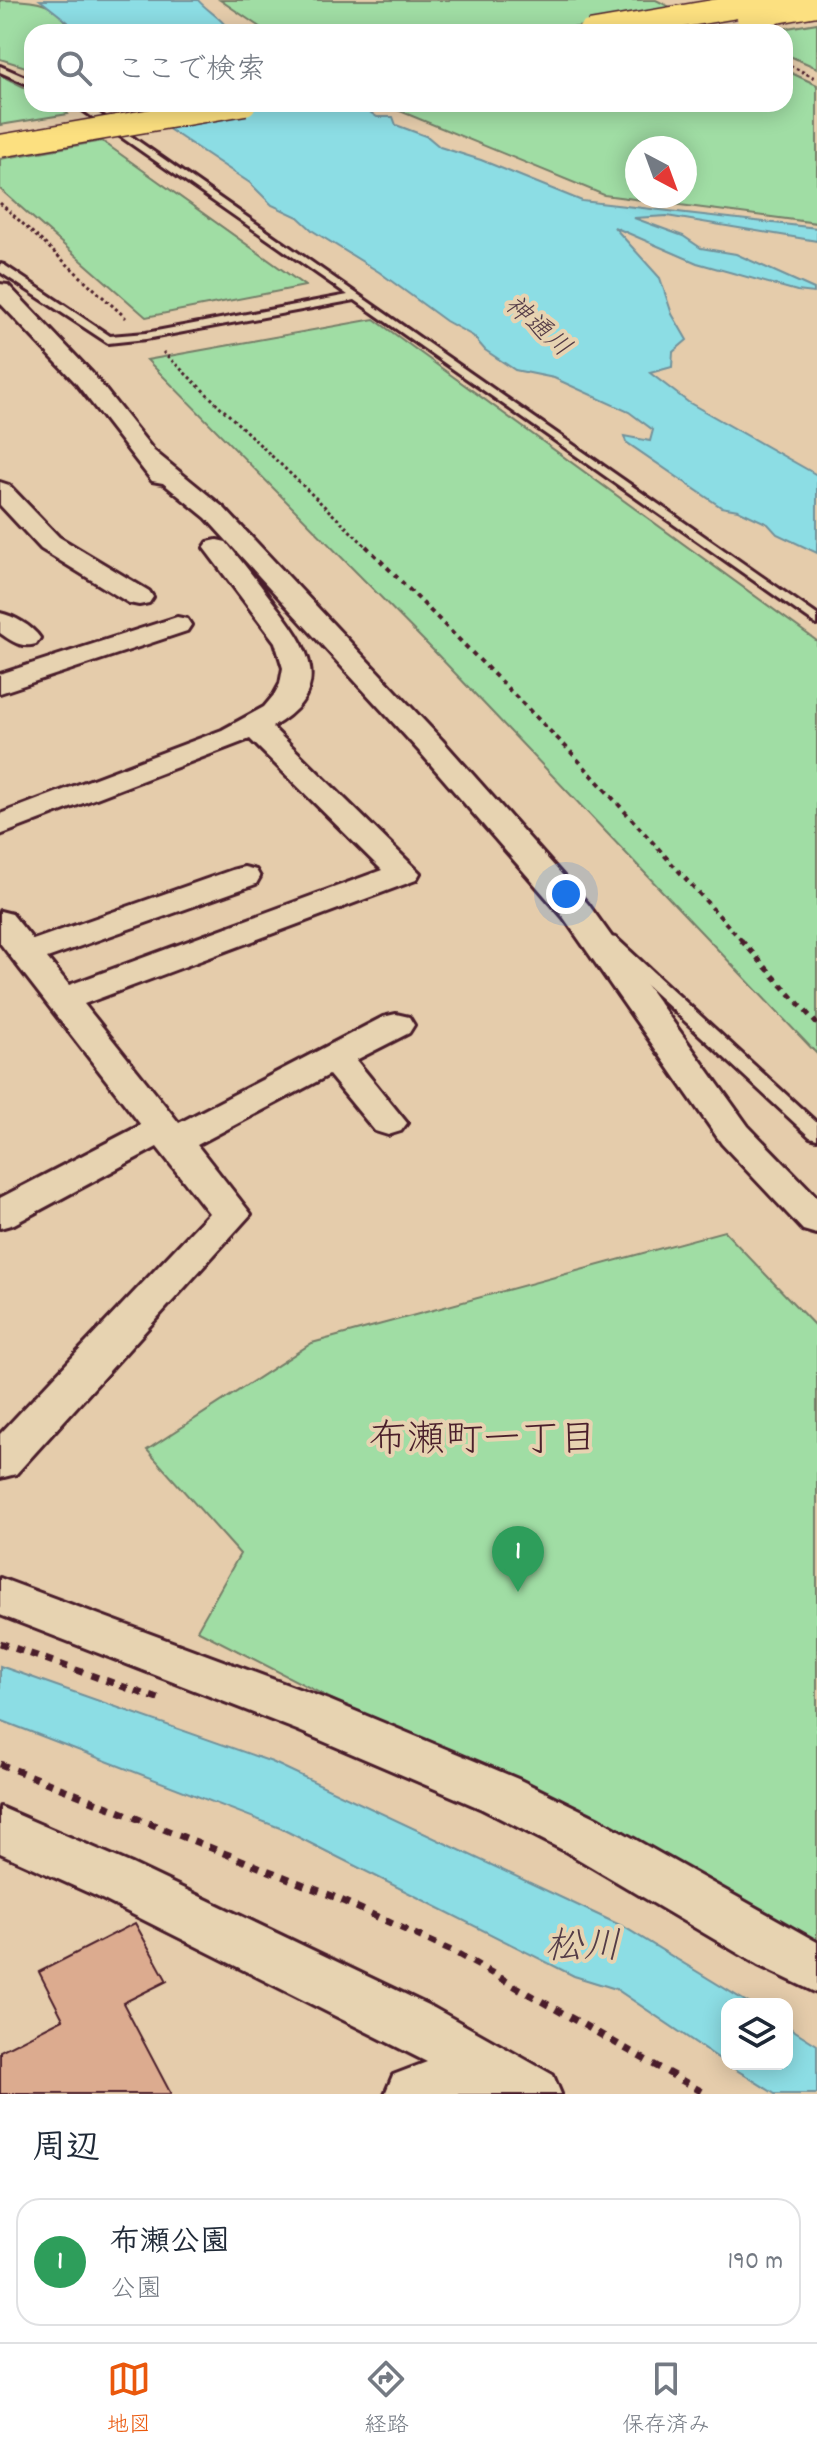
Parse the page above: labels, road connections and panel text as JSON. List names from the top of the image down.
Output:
{
  "districts": ["布瀬町一丁目"],
  "water": ["神通川", "松川"],
  "north": "bottom right",
  "page": {
    "search": "ここで検索",
    "pins": "1",
    "heading": "周辺",
    "list": [
      {
        "mark": "1",
        "name": "布瀬公園",
        "note": "公園",
        "value": "190 m"
      }
    ],
    "nav": ["地図", "経路", "保存済み"]
  }
}
